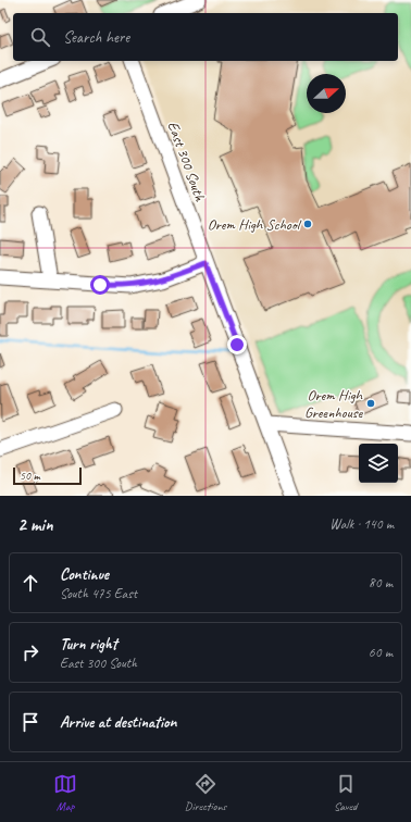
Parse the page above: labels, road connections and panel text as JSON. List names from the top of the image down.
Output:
{
  "streets": {
    "street": ["East 300 South"]
  },
  "places": ["Orem High School", "Orem High Greenhouse"],
  "scale_bar": "50 m",
  "north": "right",
  "page": {
    "search": "Search here",
    "scale": "50 m",
    "heading": ["2 min", "Walk · 140 m"],
    "list": [
      ["Continue", "South 475 East", "80 m"],
      ["Turn right", "East 300 South", "60 m"],
      "Arrive at destination"
    ],
    "nav": ["Map", "Directions", "Saved"]
  }
}
